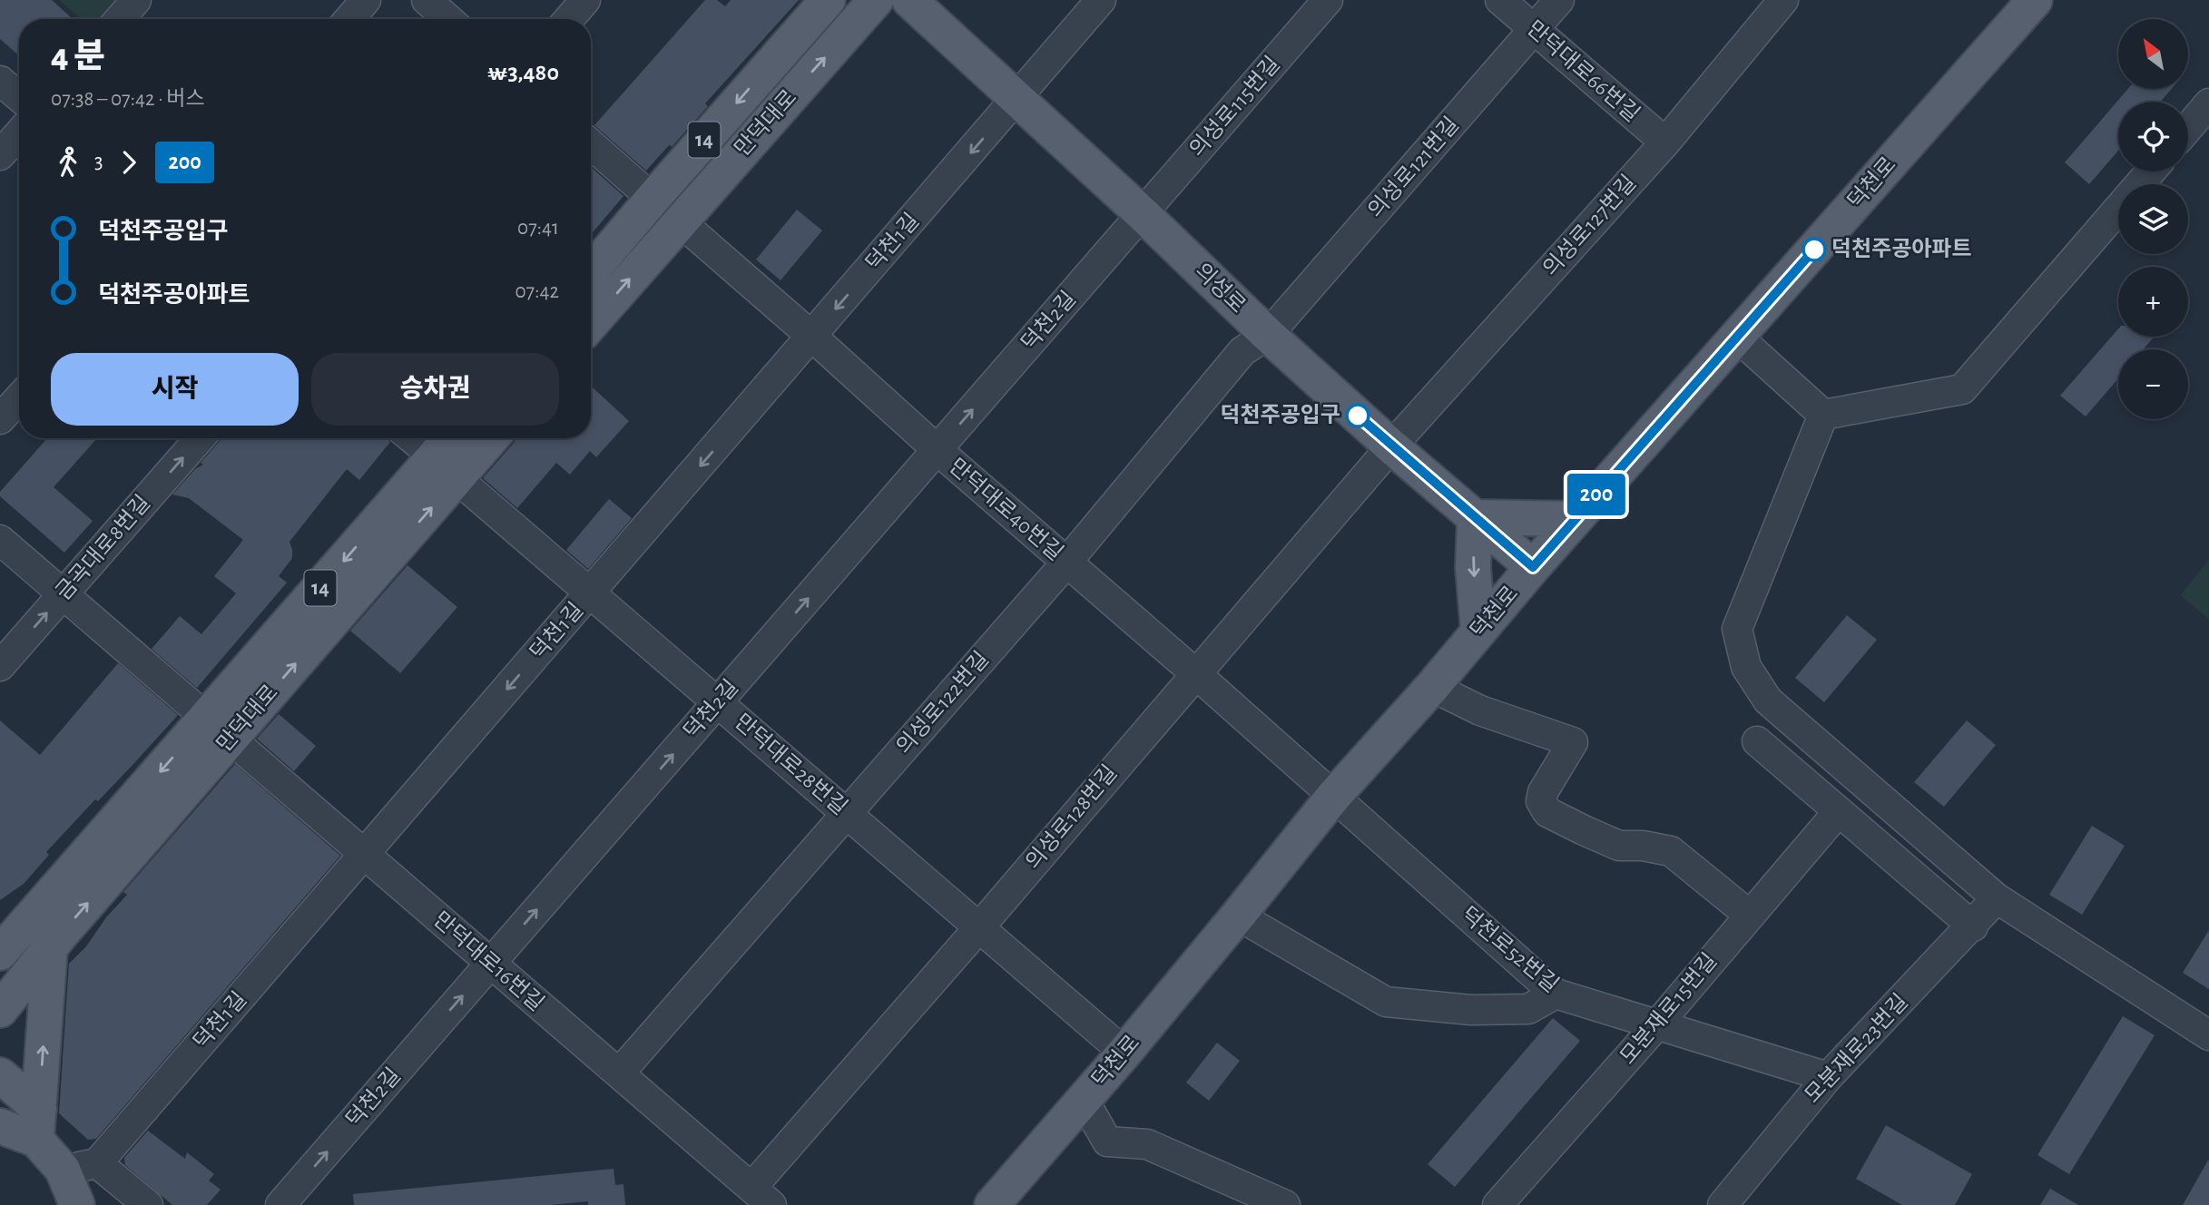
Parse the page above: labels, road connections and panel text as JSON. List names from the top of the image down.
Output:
{
  "streets": {
    "main road": [
      "만덕대로",
      "14",
      "덕천로",
      "의성로"
    ],
    "street": [
      "만덕대로66번길",
      "의성로115번길",
      "의성로121번길",
      "의성로127번길",
      "덕천1길",
      "덕천2길",
      "만덕대로40번길",
      "금곡대로8번길",
      "의성로122번길",
      "만덕대로28번길",
      "의성로128번길",
      "덕천로52번길",
      "만덕대로16번길",
      "모분재로15번길",
      "모분재로23번길"
    ]
  },
  "crossings": [
    ["만덕대로66번길", "의성로121번길"],
    ["만덕대로66번길", "의성로127번길"],
    ["의성로115번길", "의성로"],
    ["의성로115번길", "덕천2길"],
    ["만덕대로", "만덕대로40번길"],
    ["만덕대로", "만덕대로28번길"],
    ["만덕대로", "만덕대로16번길"],
    ["의성로121번길", "의성로"],
    ["의성로121번길", "의성로122번길"],
    ["덕천로", "의성로"],
    ["덕천로", "만덕대로40번길"],
    ["덕천로", "만덕대로28번길"],
    ["덕천로", "덕천로52번길"],
    ["의성로127번길", "의성로"],
    ["의성로127번길", "의성로128번길"],
    ["덕천1길", "의성로"],
    ["덕천1길", "만덕대로40번길"],
    ["덕천1길", "만덕대로28번길"],
    ["덕천1길", "만덕대로16번길"],
    ["의성로", "덕천2길"],
    ["의성로", "의성로122번길"],
    ["의성로", "의성로128번길"],
    ["덕천2길", "만덕대로40번길"],
    ["덕천2길", "만덕대로28번길"],
    ["덕천2길", "만덕대로16번길"],
    ["만덕대로40번길", "의성로122번길"],
    ["만덕대로40번길", "의성로128번길"],
    ["만덕대로40번길", "덕천로52번길"],
    ["금곡대로8번길", "만덕대로16번길"],
    ["의성로122번길", "만덕대로28번길"],
    ["의성로122번길", "만덕대로16번길"],
    ["만덕대로28번길", "의성로128번길"],
    ["의성로128번길", "만덕대로16번길"],
    ["덕천로52번길", "모분재로15번길"],
    ["덕천로52번길", "모분재로23번길"]
  ],
  "one_way": ["덕천1길", "덕천2길", "금곡대로8번길"],
  "places": ["덕천주공아파트", "덕천주공입구"],
  "lines": ["bus line 200"],
  "north": "top left",
  "page": {
    "on_map": "200",
    "map_buttons": ["+", "−"],
    "heading": ["4 분", "07:38 – 07:42 · 버스", "₩3,480"],
    "legs": ["3", "200"],
    "list": [
      {
        "name": "덕천주공입구",
        "value": "07:41"
      },
      {
        "name": "덕천주공아파트",
        "value": "07:42"
      }
    ],
    "buttons": ["시작", "승차권"]
  }
}
